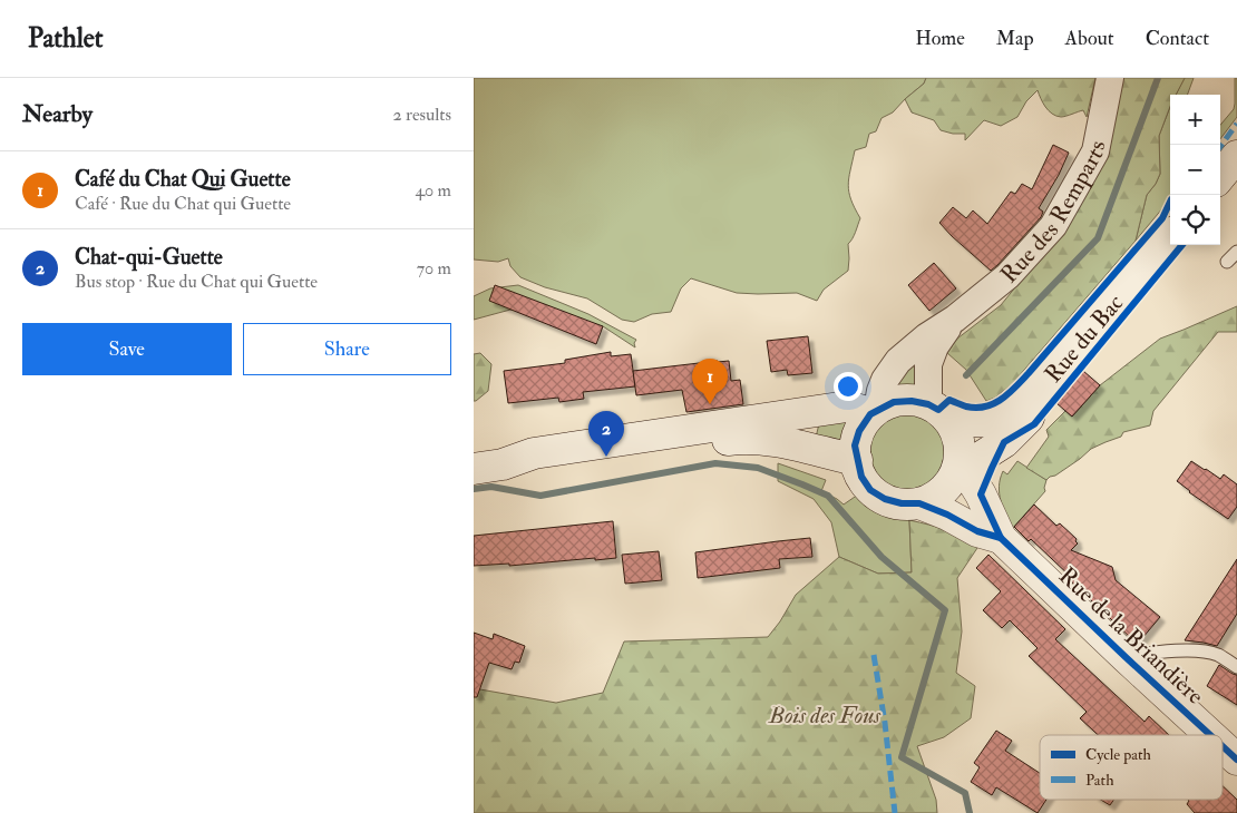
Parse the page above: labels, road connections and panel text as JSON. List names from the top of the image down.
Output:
{
  "streets": {
    "main road": ["Rue du Bac", "Rue de la Briandière"],
    "street": ["Rue des Remparts"]
  },
  "crossings": [
    ["Rue des Remparts", "Rue de la Briandière"]
  ],
  "parks": ["Bois des Fous"],
  "legend": ["Cycle path", "Path"],
  "page": {
    "header": "Pathlet",
    "nav": [
      "Home",
      "Map",
      "About",
      "Contact"
    ],
    "heading": ["Nearby", "2 results"],
    "map_buttons": ["+", "−"],
    "list": [
      {
        "mark": "1",
        "name": "Café du Chat Qui Guette",
        "note": "Café · Rue du Chat qui Guette",
        "value": "40 m"
      },
      {
        "mark": "2",
        "name": "Chat-qui-Guette",
        "note": "Bus stop · Rue du Chat qui Guette",
        "value": "70 m"
      }
    ],
    "buttons": ["Save", "Share"],
    "pins": ["1", "2"]
  }
}
